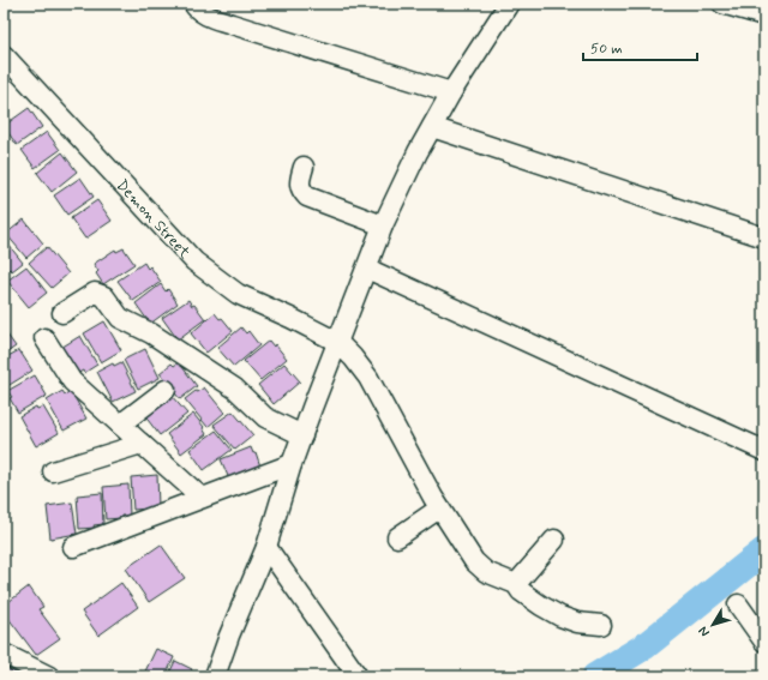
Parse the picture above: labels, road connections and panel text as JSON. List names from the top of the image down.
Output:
{
  "streets": {
    "street": ["Demon Street"]
  },
  "scale_bar": "50 m",
  "north": "bottom left"
}
